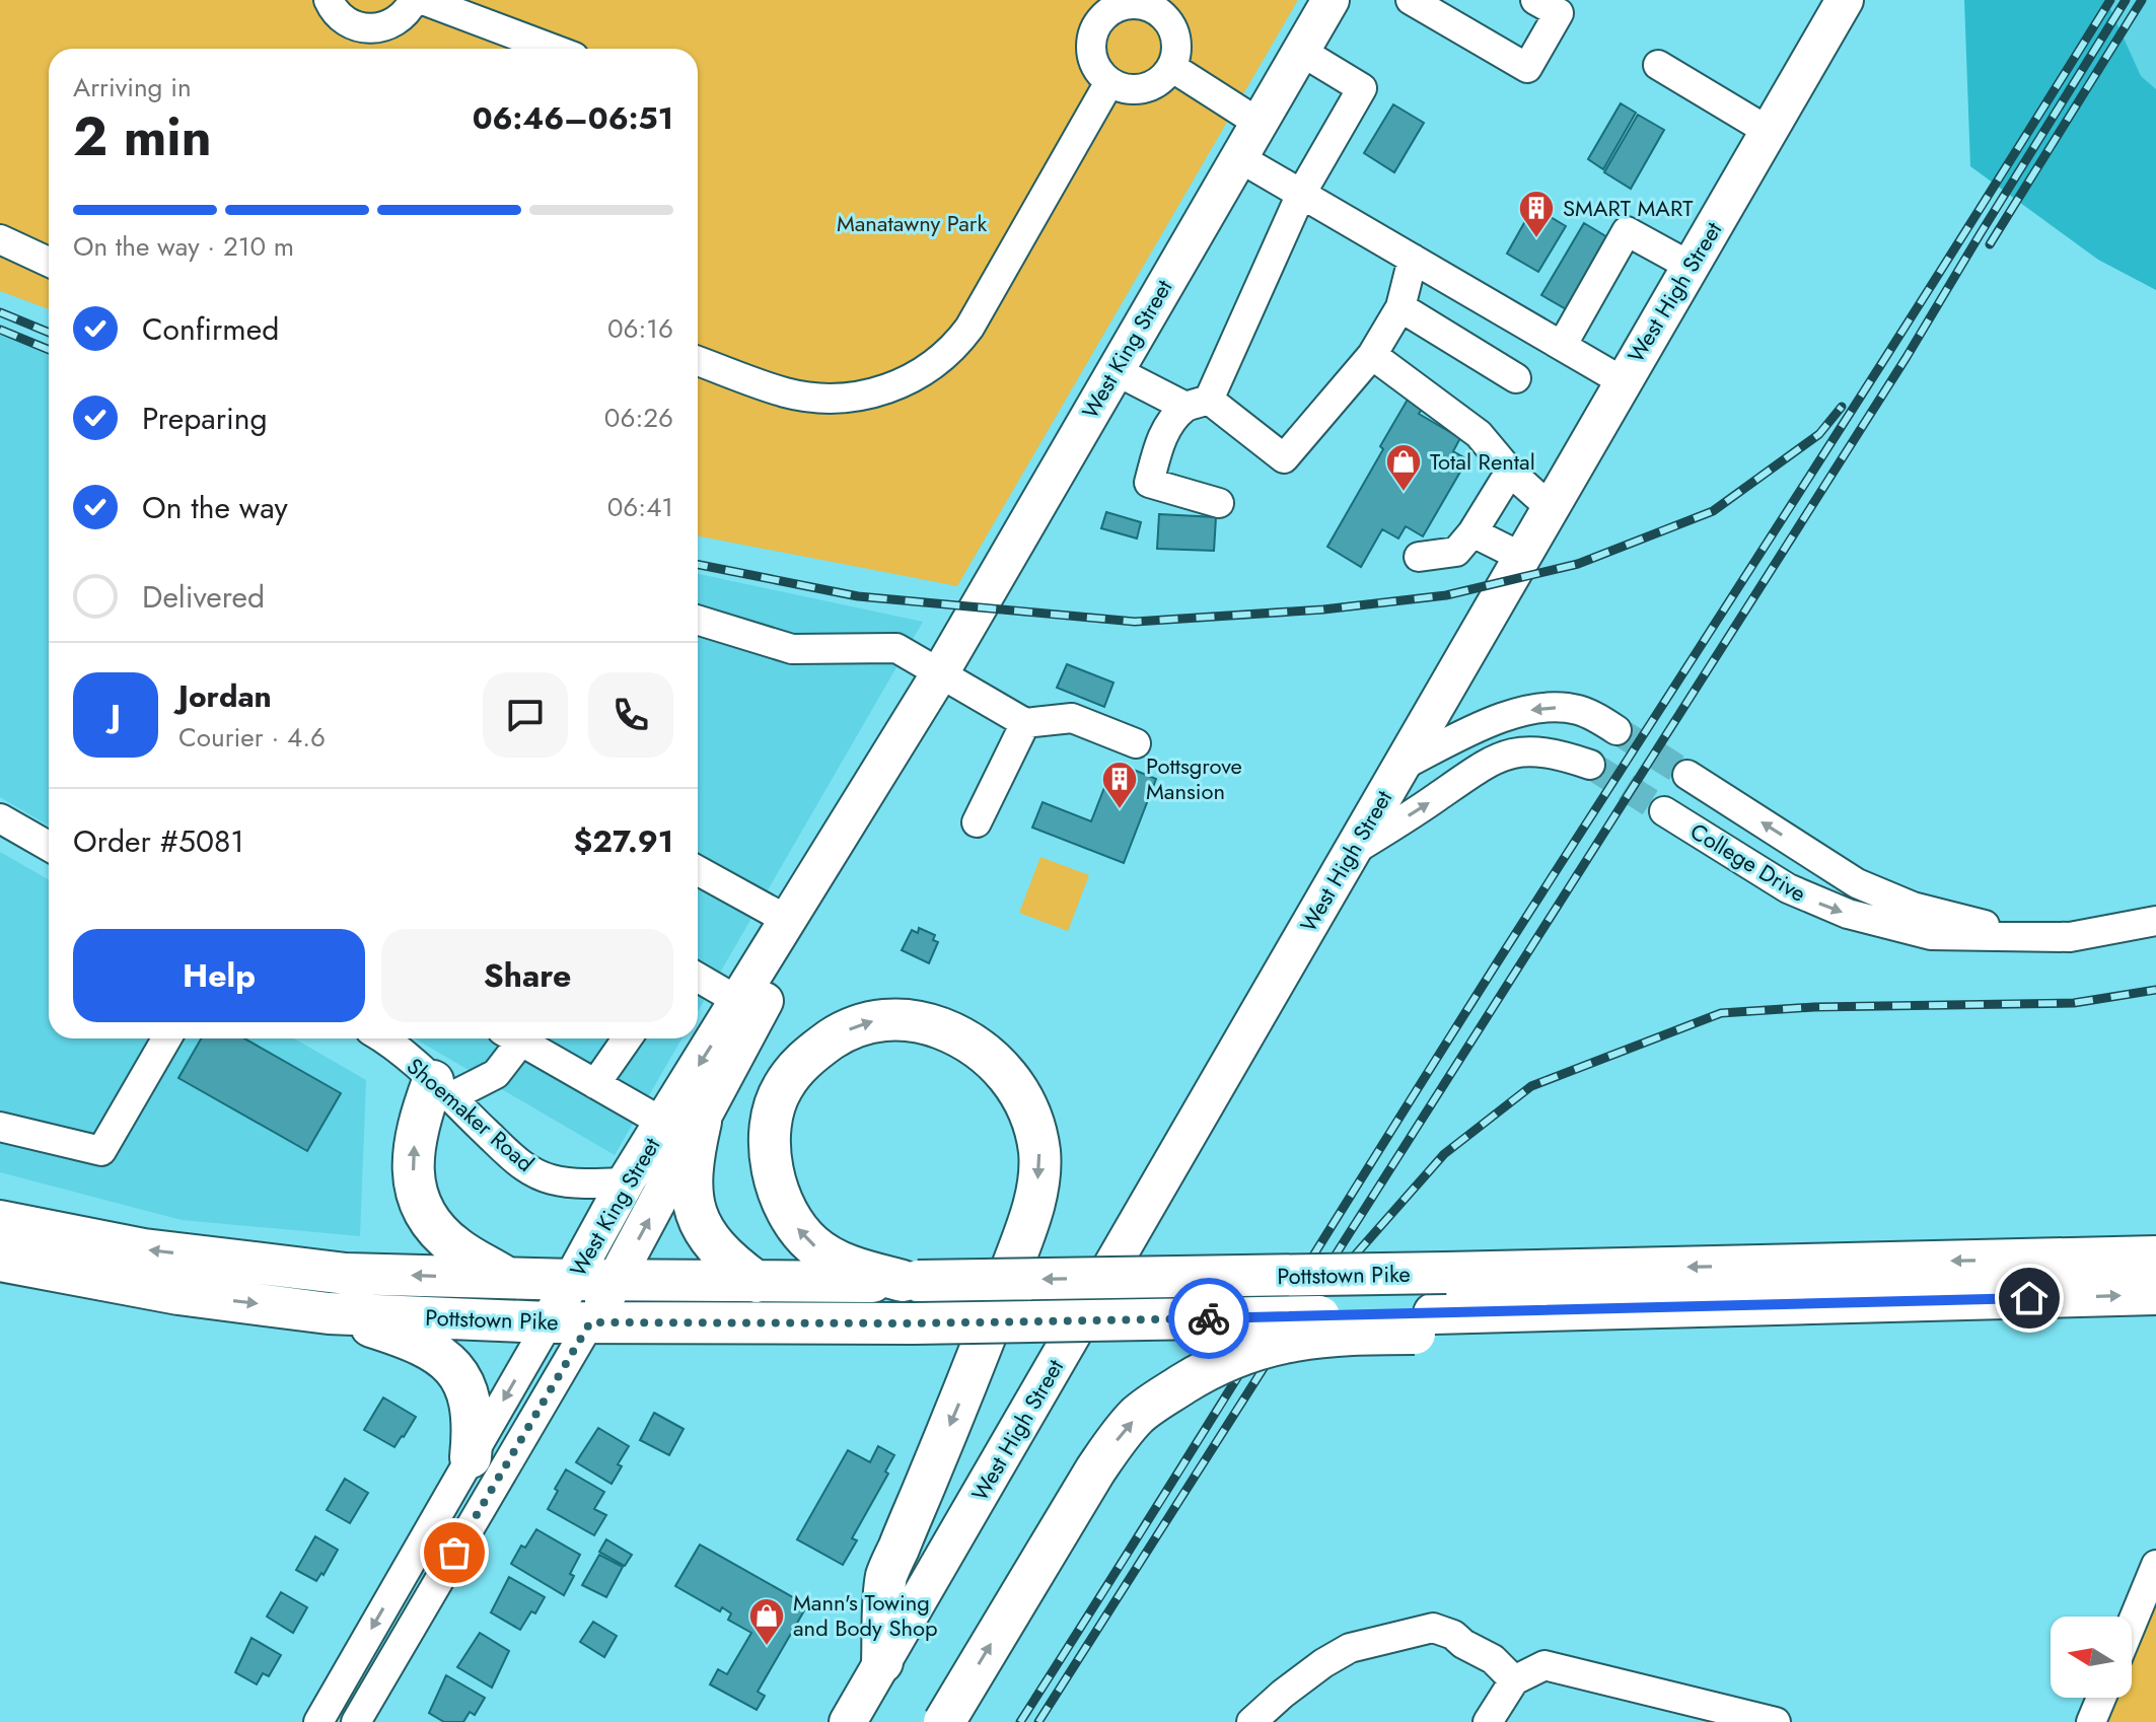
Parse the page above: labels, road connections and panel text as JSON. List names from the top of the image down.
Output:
{
  "streets": {
    "highway": ["Pottstown Pike"],
    "main road": ["West High Street", "West King Street"],
    "street": ["College Drive", "Shoemaker Road"]
  },
  "crossings": [
    ["West King Street", "Shoemaker Road"],
    ["West King Street", "Pottstown Pike"]
  ],
  "parks": ["Manatawny Park"],
  "places": {
    "building": ["SMART MART", "Pottsgrove Mansion"],
    "shop": ["Total Rental", "Mann's Towing and Body Shop"]
  },
  "north": "left",
  "page": {
    "heading": ["2 min", "Arriving in", "06:46–06:51"],
    "panel": [
      "Jordan",
      "Courier · 4.6",
      "Order #5081",
      "$27.91"
    ],
    "bar": "On the way · 210 m",
    "list": [
      ["Confirmed", "06:16"],
      ["Preparing", "06:26"],
      ["On the way", "06:41"],
      "Delivered"
    ],
    "round": "J",
    "buttons": ["Help", "Share"]
  }
}
